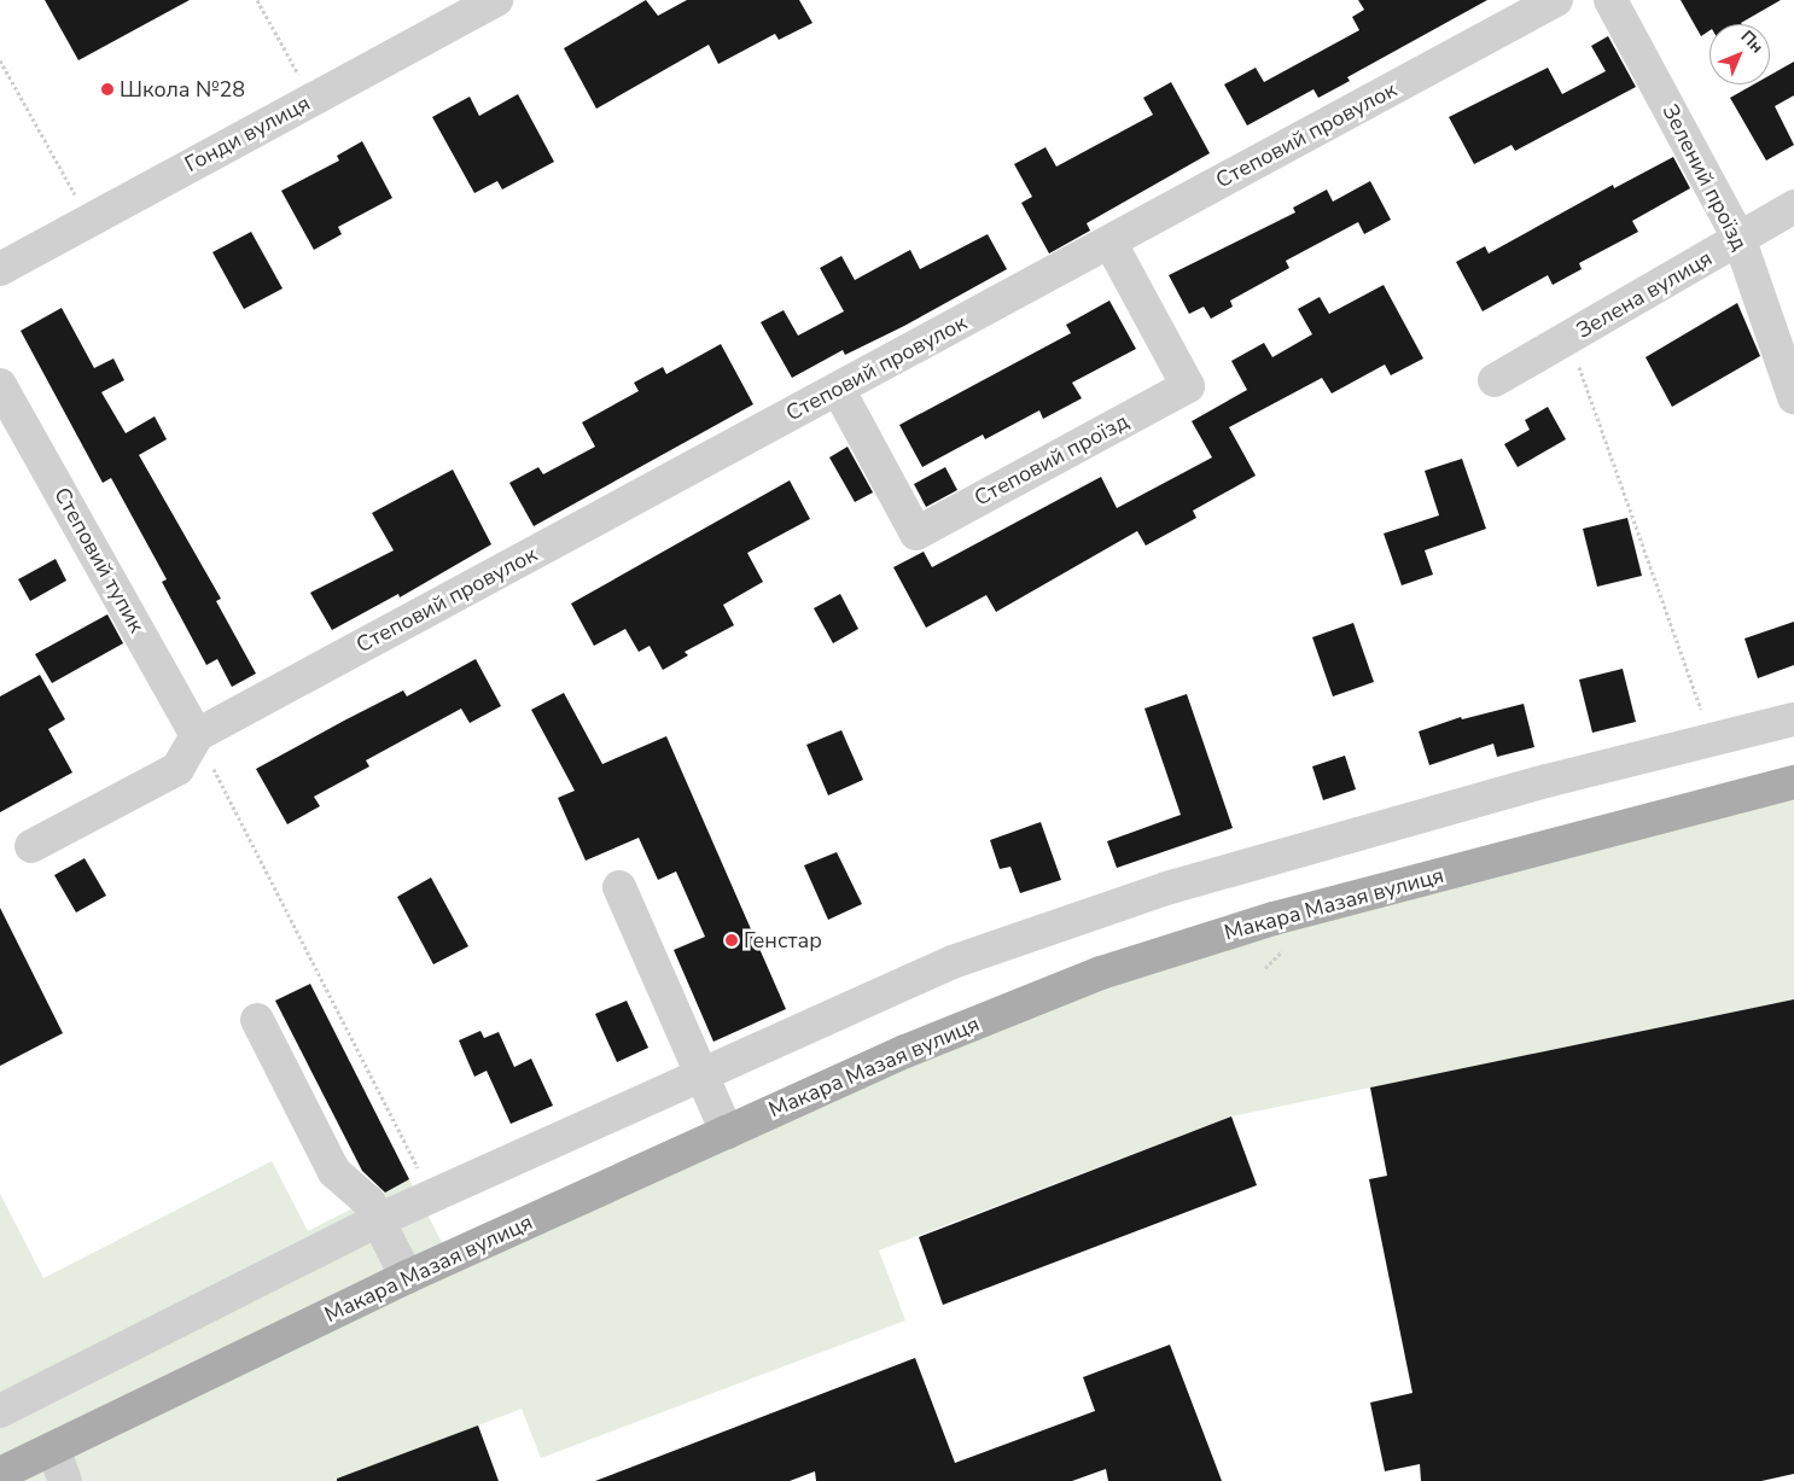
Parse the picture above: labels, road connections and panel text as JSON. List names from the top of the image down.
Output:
{
  "streets": {
    "main road": ["Макара Мазая вулиця"],
    "street": [
      "Гонди вулиця",
      "Степовий провулок",
      "Зелений проїзд",
      "Зелена вулиця",
      "Степовий проїзд",
      "Степовий тупик"
    ]
  },
  "crossings": [
    ["Степовий провулок", "Степовий проїзд"],
    ["Степовий провулок", "Степовий тупик"],
    ["Зелений проїзд", "Зелена вулиця"]
  ],
  "places": ["Школа №28", "Генстар"],
  "north": "top right"
}
